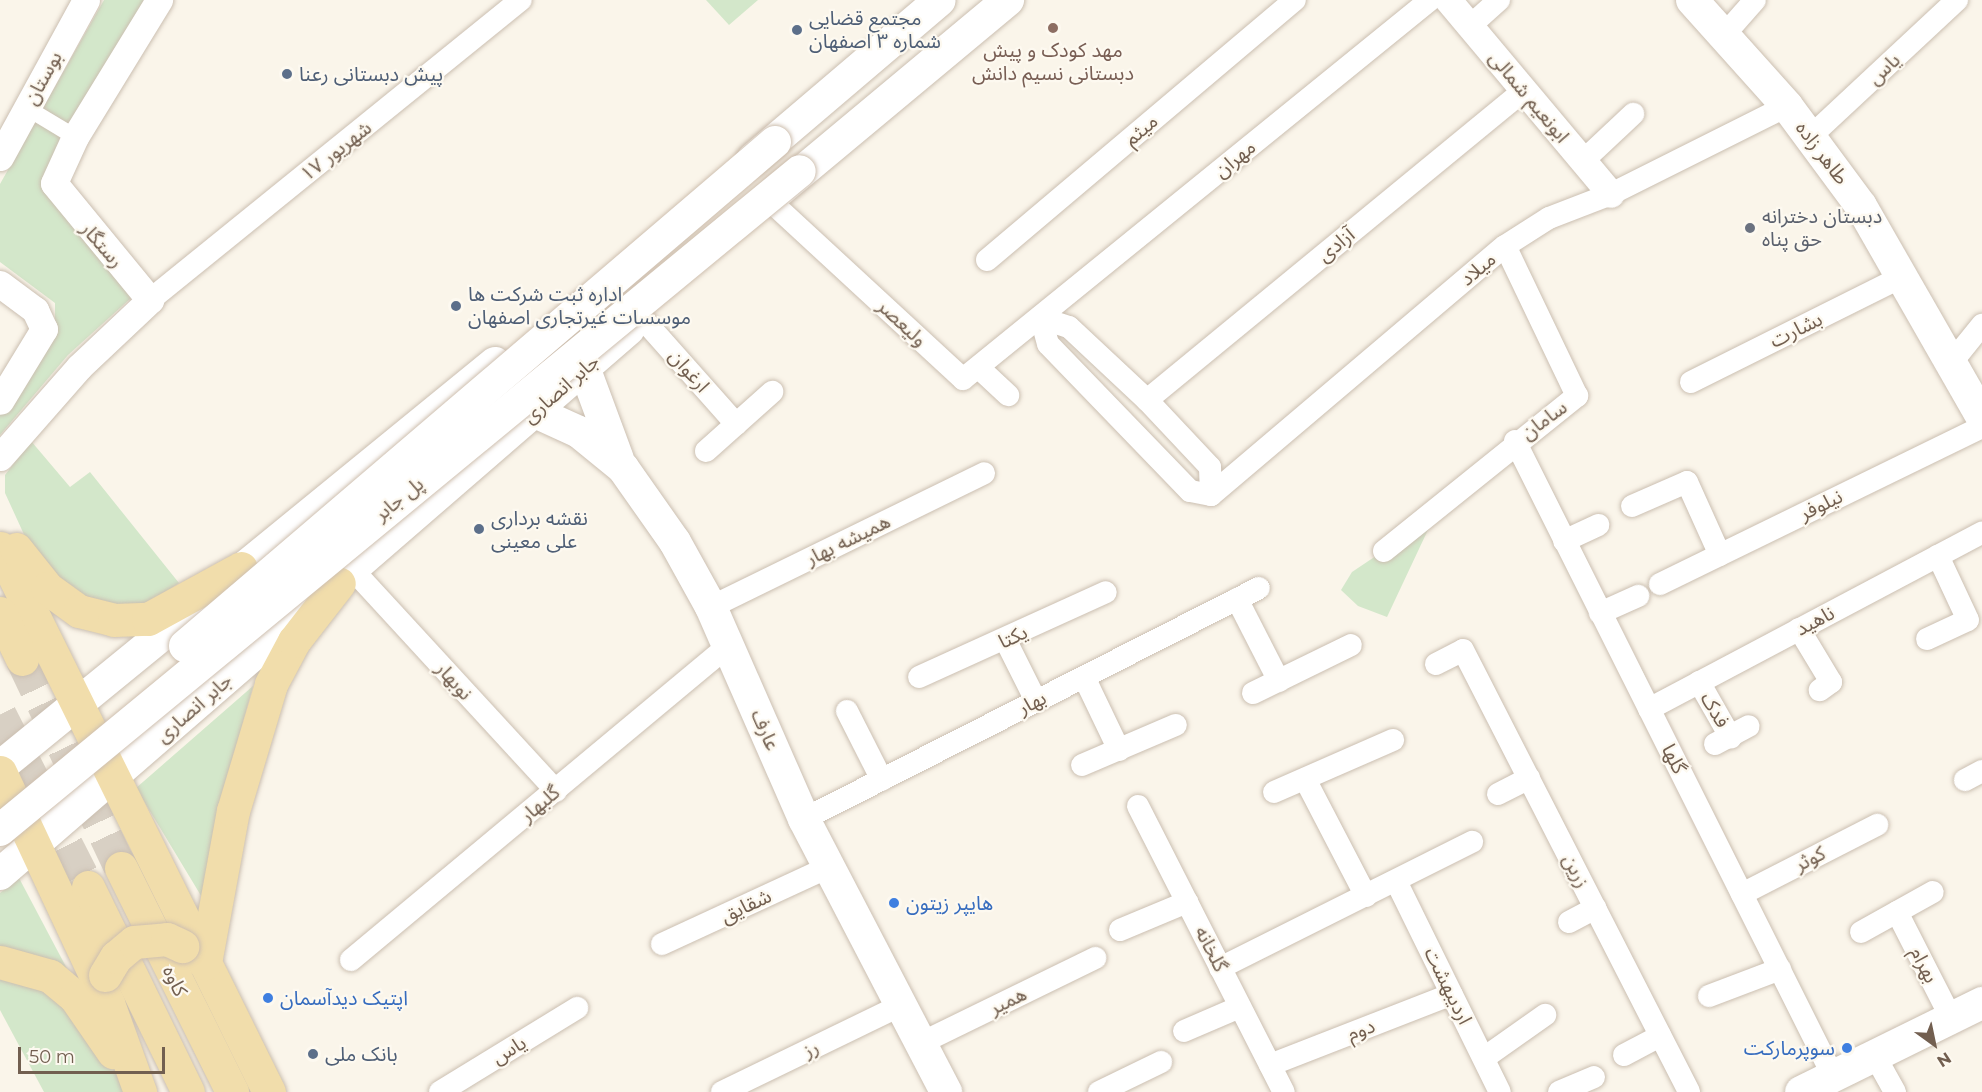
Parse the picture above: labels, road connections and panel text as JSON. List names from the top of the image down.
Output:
{
  "streets": {
    "main road": [
      "طاهر زاده",
      "جابر انصاری",
      "پل جابر",
      "عارف",
      "کاوه"
    ],
    "street": [
      "یاس",
      "بوستان",
      "ابونعیم شمالی",
      "میثم",
      "۱۷ شهریور",
      "مهران",
      "رستگار",
      "آزادی",
      "میلاد",
      "ولیعصر",
      "بشارت",
      "ارغوان",
      "سامان",
      "نیلوفر",
      "همیشه بهار",
      "ناهید",
      "یکتا",
      "نوبهار",
      "بهار",
      "فدک",
      "گلها",
      "گلبهار",
      "کوثر",
      "زرین",
      "شقایق",
      "گلخانه",
      "بهرام",
      "اردیبهشت",
      "همیر",
      "دوم",
      "رز"
    ]
  },
  "crossings": [
    ["یاس", "طاهر زاده"],
    ["ابونعیم شمالی", "آزادی"],
    ["ابونعیم شمالی", "میلاد"],
    ["۱۷ شهریور", "رستگار"],
    ["طاهر زاده", "میلاد"],
    ["طاهر زاده", "بشارت"],
    ["مهران", "ولیعصر"],
    ["میلاد", "سامان"],
    ["ولیعصر", "جابر انصاری"],
    ["ارغوان", "جابر انصاری"],
    ["جابر انصاری", "پل جابر"],
    ["جابر انصاری", "نوبهار"],
    ["جابر انصاری", "عارف"],
    ["سامان", "گلها"],
    ["همیشه بهار", "عارف"],
    ["ناهید", "فدک"],
    ["ناهید", "گلها"],
    ["نوبهار", "گلبهار"],
    ["بهار", "عارف"],
    ["عارف", "گلبهار"],
    ["عارف", "شقایق"],
    ["عارف", "همیر"],
    ["عارف", "رز"],
    ["گلها", "کوثر"],
    ["گلخانه", "دوم"],
    ["اردیبهشت", "دوم"]
  ],
  "places": [
    "مهد کودک و پیش دبستانی نسیم دانش",
    "مجتمع قضایی شماره ۳ اصفهان",
    "پیش دبستانی رعنا",
    "دبستان دخترانه حق پناه",
    "اداره ثبت شرکت ها موسسات غیرتجاری اصفهان",
    "نقشه برداری علی معینی",
    "هایپر زیتون",
    "اپتیک دیدآسمان",
    "سوپرمارکت",
    "بانک ملی"
  ],
  "scale_bar": "50 m",
  "north": "bottom right"
}
